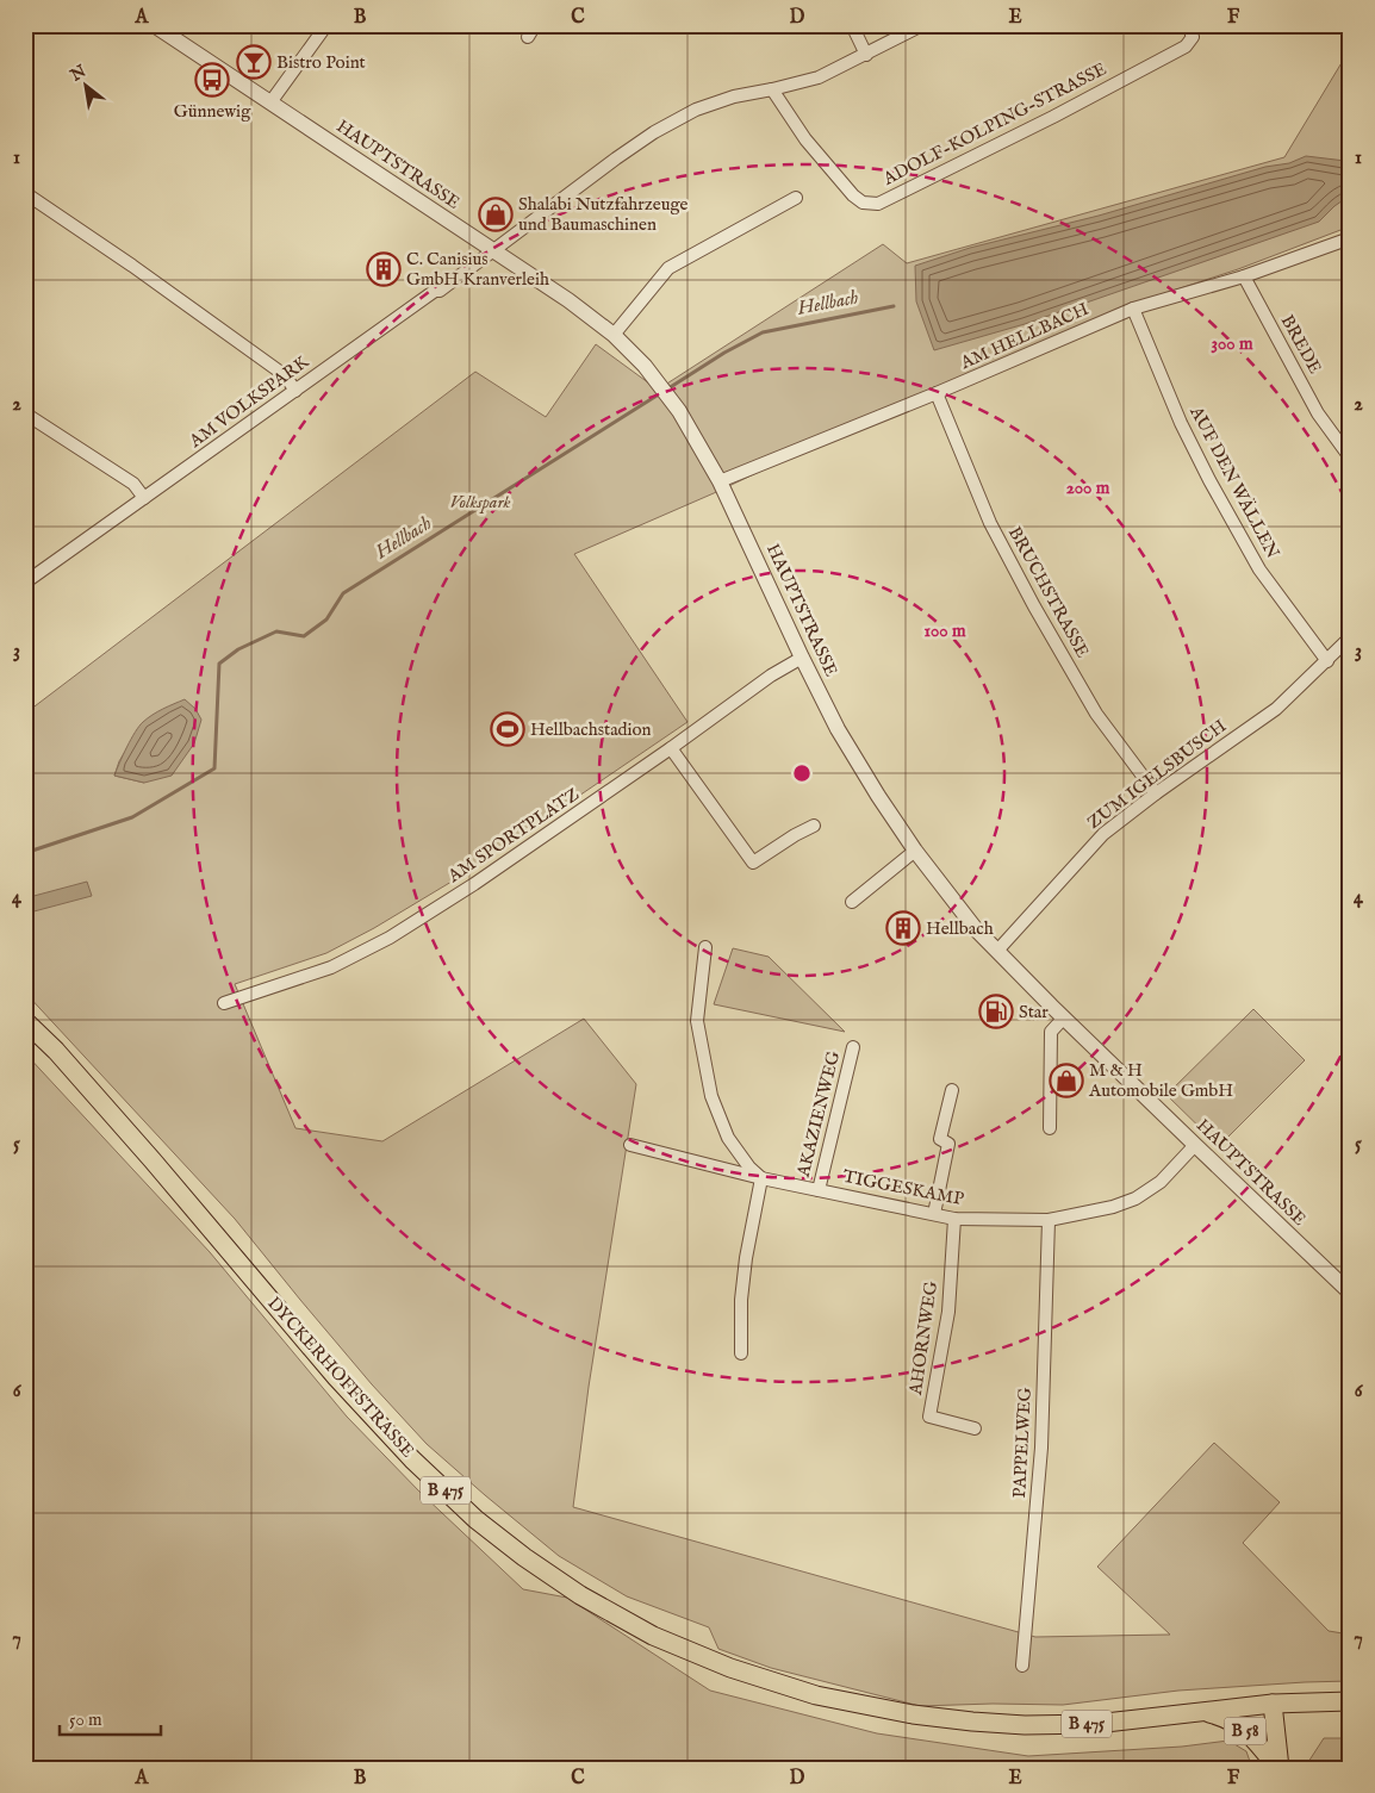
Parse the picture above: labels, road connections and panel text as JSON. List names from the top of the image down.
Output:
{
  "streets": {
    "main road": ["DYCKERHOFFSTRASSE", "B 475", "B 58"],
    "street": [
      "ADOLF-KOLPING-STRASSE",
      "HAUPTSTRASSE",
      "AM HELLBACH",
      "BREDE",
      "AM VOLKSPARK",
      "AUF DEN WÄLLEN",
      "BRUCHSTRASSE",
      "ZUM IGELSBUSCH",
      "AM SPORTPLATZ",
      "AKAZIENWEG",
      "TIGGESKAMP",
      "AHORNWEG",
      "PAPPELWEG"
    ]
  },
  "crossings": [
    ["ADOLF-KOLPING-STRASSE", "AM VOLKSPARK"],
    ["HAUPTSTRASSE", "AM HELLBACH"],
    ["HAUPTSTRASSE", "AM VOLKSPARK"],
    ["HAUPTSTRASSE", "ZUM IGELSBUSCH"],
    ["HAUPTSTRASSE", "AM SPORTPLATZ"],
    ["HAUPTSTRASSE", "TIGGESKAMP"],
    ["AM HELLBACH", "BREDE"],
    ["AM HELLBACH", "AUF DEN WÄLLEN"],
    ["AM HELLBACH", "BRUCHSTRASSE"],
    ["AUF DEN WÄLLEN", "ZUM IGELSBUSCH"],
    ["BRUCHSTRASSE", "ZUM IGELSBUSCH"],
    ["AKAZIENWEG", "TIGGESKAMP"],
    ["TIGGESKAMP", "AHORNWEG"],
    ["TIGGESKAMP", "PAPPELWEG"],
    ["DYCKERHOFFSTRASSE", "B 58"]
  ],
  "water": ["Hellbach"],
  "parks": ["Volkspark"],
  "places": {
    "bar": ["Bistro Point"],
    "bus stop": ["Günnewig"],
    "shop": ["Shalabi Nutzfahrzeuge und Baumaschinen", "M & H Automobile GmbH"],
    "building": ["C. Canisius GmbH Kranverleih", "Hellbach"],
    "sports": ["Hellbachstadion"],
    "fuel station": ["Star"]
  },
  "scale_bar": "50 m",
  "north": "top left",
  "grid": {
    "columns": [
      "A",
      "B",
      "C",
      "D",
      "E",
      "F"
    ],
    "rows": [
      "1",
      "2",
      "3",
      "4",
      "5",
      "6",
      "7"
    ]
  },
  "rings": ["300 m", "200 m", "100 m"]
}
